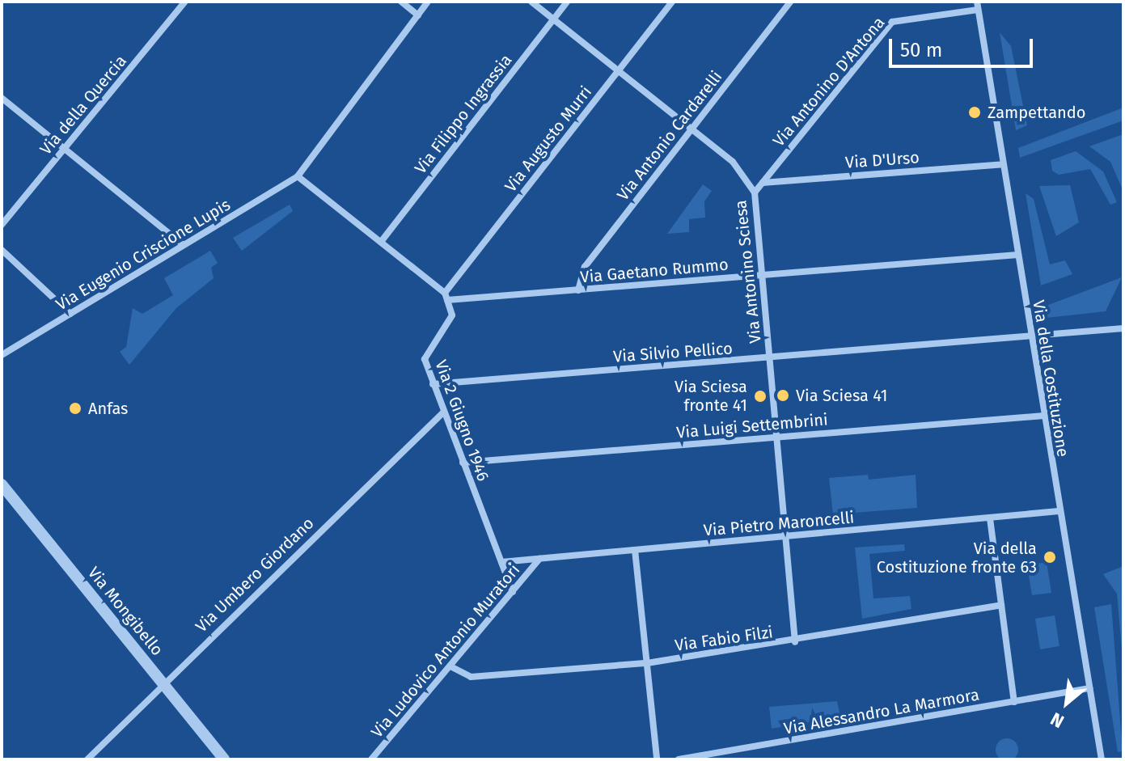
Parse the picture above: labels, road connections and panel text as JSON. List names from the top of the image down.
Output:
{
  "streets": {
    "street": [
      "Via Antonino D'Antona",
      "Via della Quercia",
      "Via Filippo Ingrassia",
      "Via Antonio Cardarelli",
      "Via Augusto Murri",
      "Via D'Urso",
      "Via Eugenio Criscione Lupis",
      "Via Gaetano Rummo",
      "Via Antonino Sciesa",
      "Via Silvio Pellico",
      "Via della Costituzione",
      "Via 2 Giugno 1946",
      "Via Luigi Settembrini",
      "Via Pietro Maroncelli",
      "Via Umbero Giordano",
      "Via Mongibello",
      "Via Fabio Filzi",
      "Via Ludovico Antonio Muratori",
      "Via Alessandro La Marmora"
    ]
  },
  "crossings": [
    ["Via Antonino D'Antona", "Via D'Urso"],
    ["Via Antonino D'Antona", "Via Antonino Sciesa"],
    ["Via Antonino D'Antona", "Via della Costituzione"],
    ["Via Filippo Ingrassia", "Via Antonino Sciesa"],
    ["Via Antonio Cardarelli", "Via Gaetano Rummo"],
    ["Via Antonio Cardarelli", "Via Antonino Sciesa"],
    ["Via Augusto Murri", "Via Gaetano Rummo"],
    ["Via Augusto Murri", "Via Antonino Sciesa"],
    ["Via Augusto Murri", "Via 2 Giugno 1946"],
    ["Via D'Urso", "Via della Costituzione"],
    ["Via Gaetano Rummo", "Via Antonino Sciesa"],
    ["Via Gaetano Rummo", "Via della Costituzione"],
    ["Via Gaetano Rummo", "Via 2 Giugno 1946"],
    ["Via Antonino Sciesa", "Via Silvio Pellico"],
    ["Via Antonino Sciesa", "Via Luigi Settembrini"],
    ["Via Antonino Sciesa", "Via Pietro Maroncelli"],
    ["Via Antonino Sciesa", "Via Fabio Filzi"],
    ["Via Silvio Pellico", "Via della Costituzione"],
    ["Via Silvio Pellico", "Via 2 Giugno 1946"],
    ["Via della Costituzione", "Via Luigi Settembrini"],
    ["Via della Costituzione", "Via Pietro Maroncelli"],
    ["Via della Costituzione", "Via Alessandro La Marmora"],
    ["Via 2 Giugno 1946", "Via Luigi Settembrini"],
    ["Via 2 Giugno 1946", "Via Pietro Maroncelli"],
    ["Via 2 Giugno 1946", "Via Umbero Giordano"],
    ["Via 2 Giugno 1946", "Via Ludovico Antonio Muratori"],
    ["Via Pietro Maroncelli", "Via Ludovico Antonio Muratori"],
    ["Via Umbero Giordano", "Via Mongibello"],
    ["Via Fabio Filzi", "Via Ludovico Antonio Muratori"]
  ],
  "places": [
    "Zampettando",
    "Via Sciesa 41",
    "Via Sciesa fronte 41",
    "Anfas",
    "Via della Costituzione fronte 63"
  ],
  "scale_bar": "50 m",
  "north": "bottom left"
}
